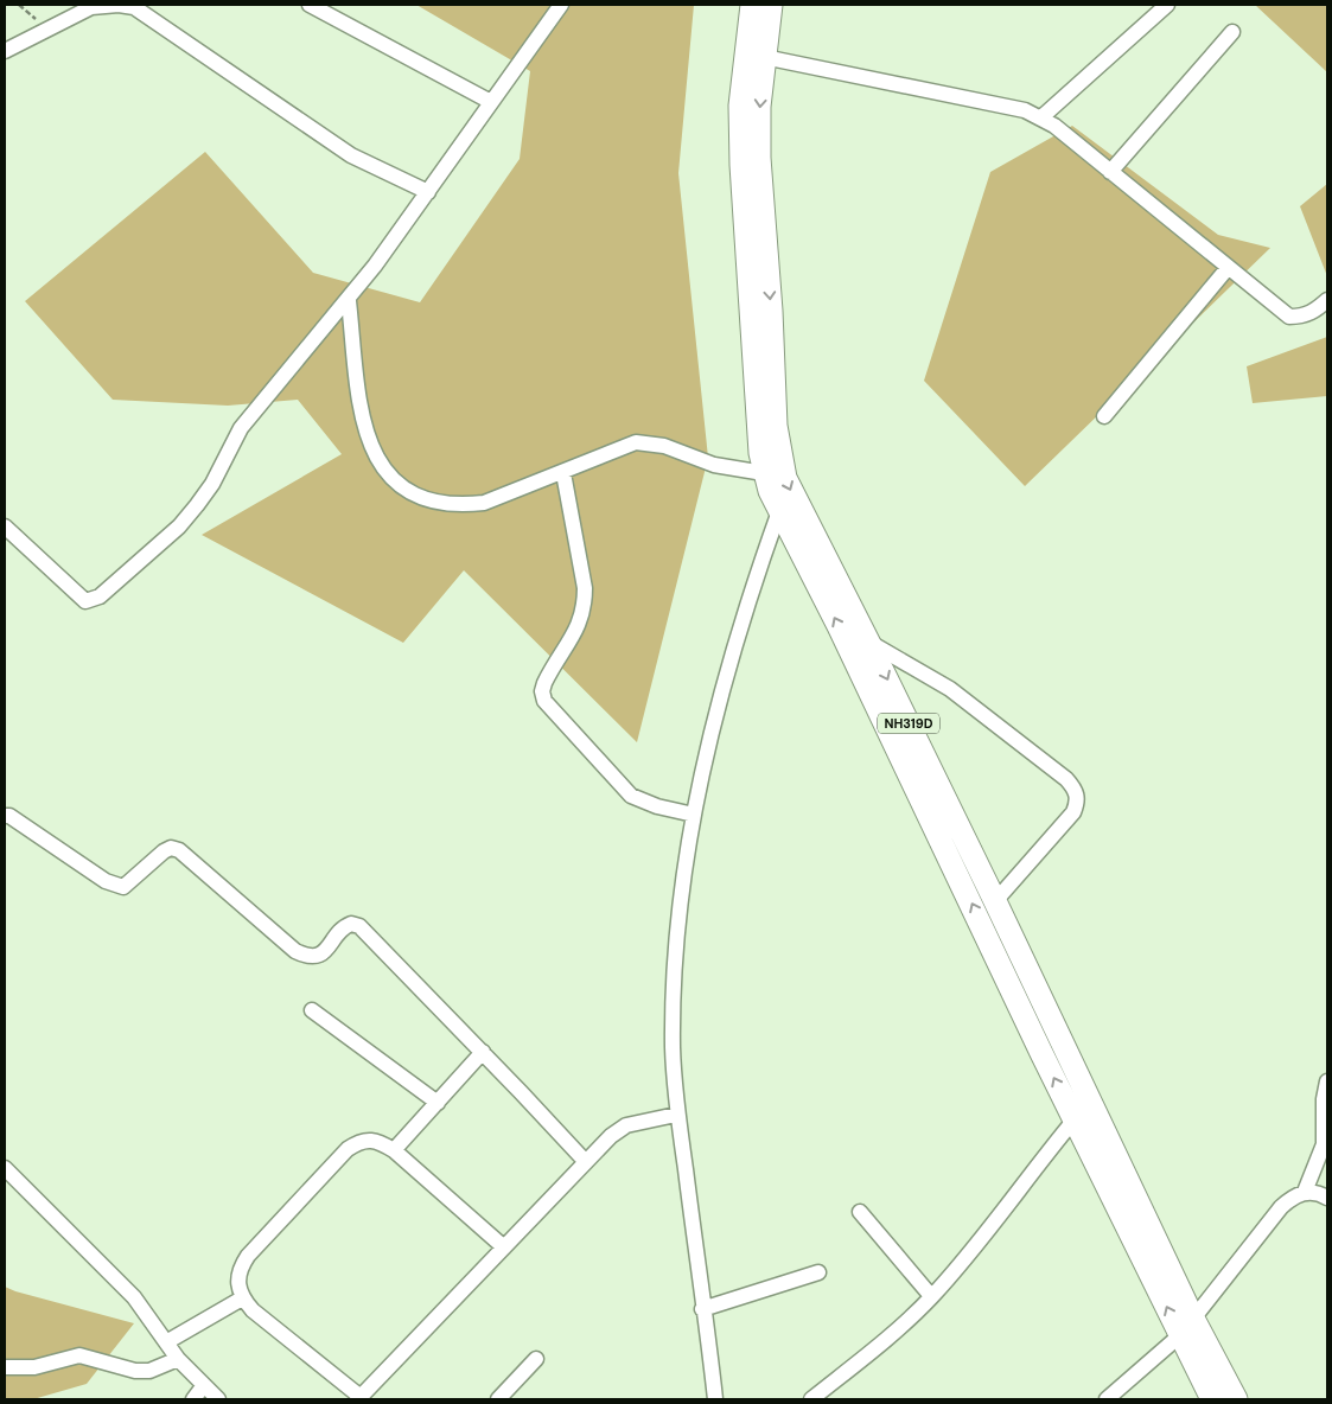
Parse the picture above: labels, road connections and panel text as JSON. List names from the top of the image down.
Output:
{
  "streets": {
    "highway": ["NH319D"]
  }
}
